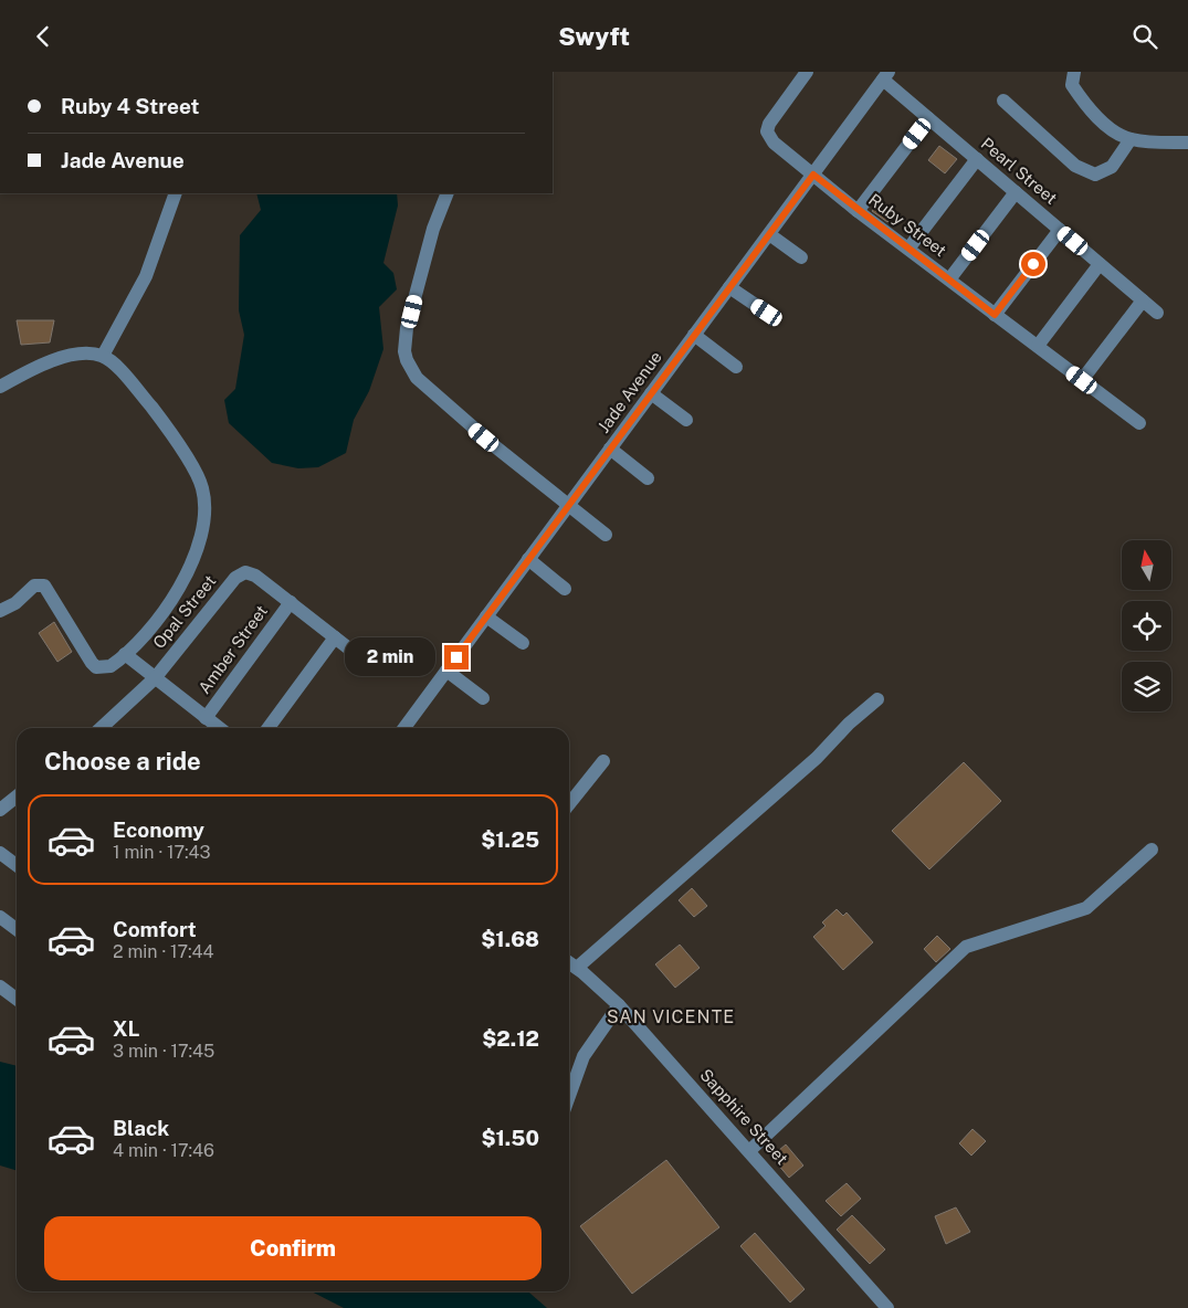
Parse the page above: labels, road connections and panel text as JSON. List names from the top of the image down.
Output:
{
  "streets": {
    "street": [
      "Pearl Street",
      "Ruby Street",
      "Jade Avenue",
      "Opal Street",
      "Amber Street",
      "Sapphire Street"
    ]
  },
  "crossings": [
    ["Pearl Street", "Jade Avenue"],
    ["Ruby Street", "Jade Avenue"],
    ["Opal Street", "Amber Street"]
  ],
  "districts": ["SAN VICENTE"],
  "north": "top",
  "page": {
    "header": "Swyft",
    "banner": ["Ruby 4 Street", "Jade Avenue"],
    "bubble": "2 min",
    "heading": "Choose a ride",
    "list": [
      {
        "name": "Economy",
        "note": "1 min · 17:43",
        "value": "$1.25"
      },
      {
        "name": "Comfort",
        "note": "2 min · 17:44",
        "value": "$1.68"
      },
      {
        "name": "XL",
        "note": "3 min · 17:45",
        "value": "$2.12"
      },
      {
        "name": "Black",
        "note": "4 min · 17:46",
        "value": "$1.50"
      }
    ],
    "buttons": "Confirm"
  }
}
